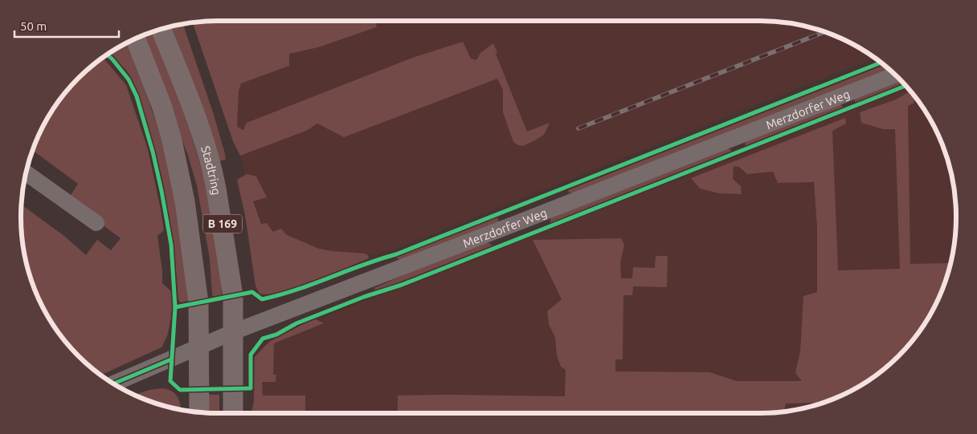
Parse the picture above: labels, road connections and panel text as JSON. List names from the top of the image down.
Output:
{
  "streets": {
    "main road": ["Stadtring", "B 169"],
    "street": ["Merzdorfer Weg"]
  },
  "crossings": [
    ["Merzdorfer Weg", "Stadtring"],
    ["Merzdorfer Weg", "B 169"]
  ],
  "scale_bar": "50 m"
}
